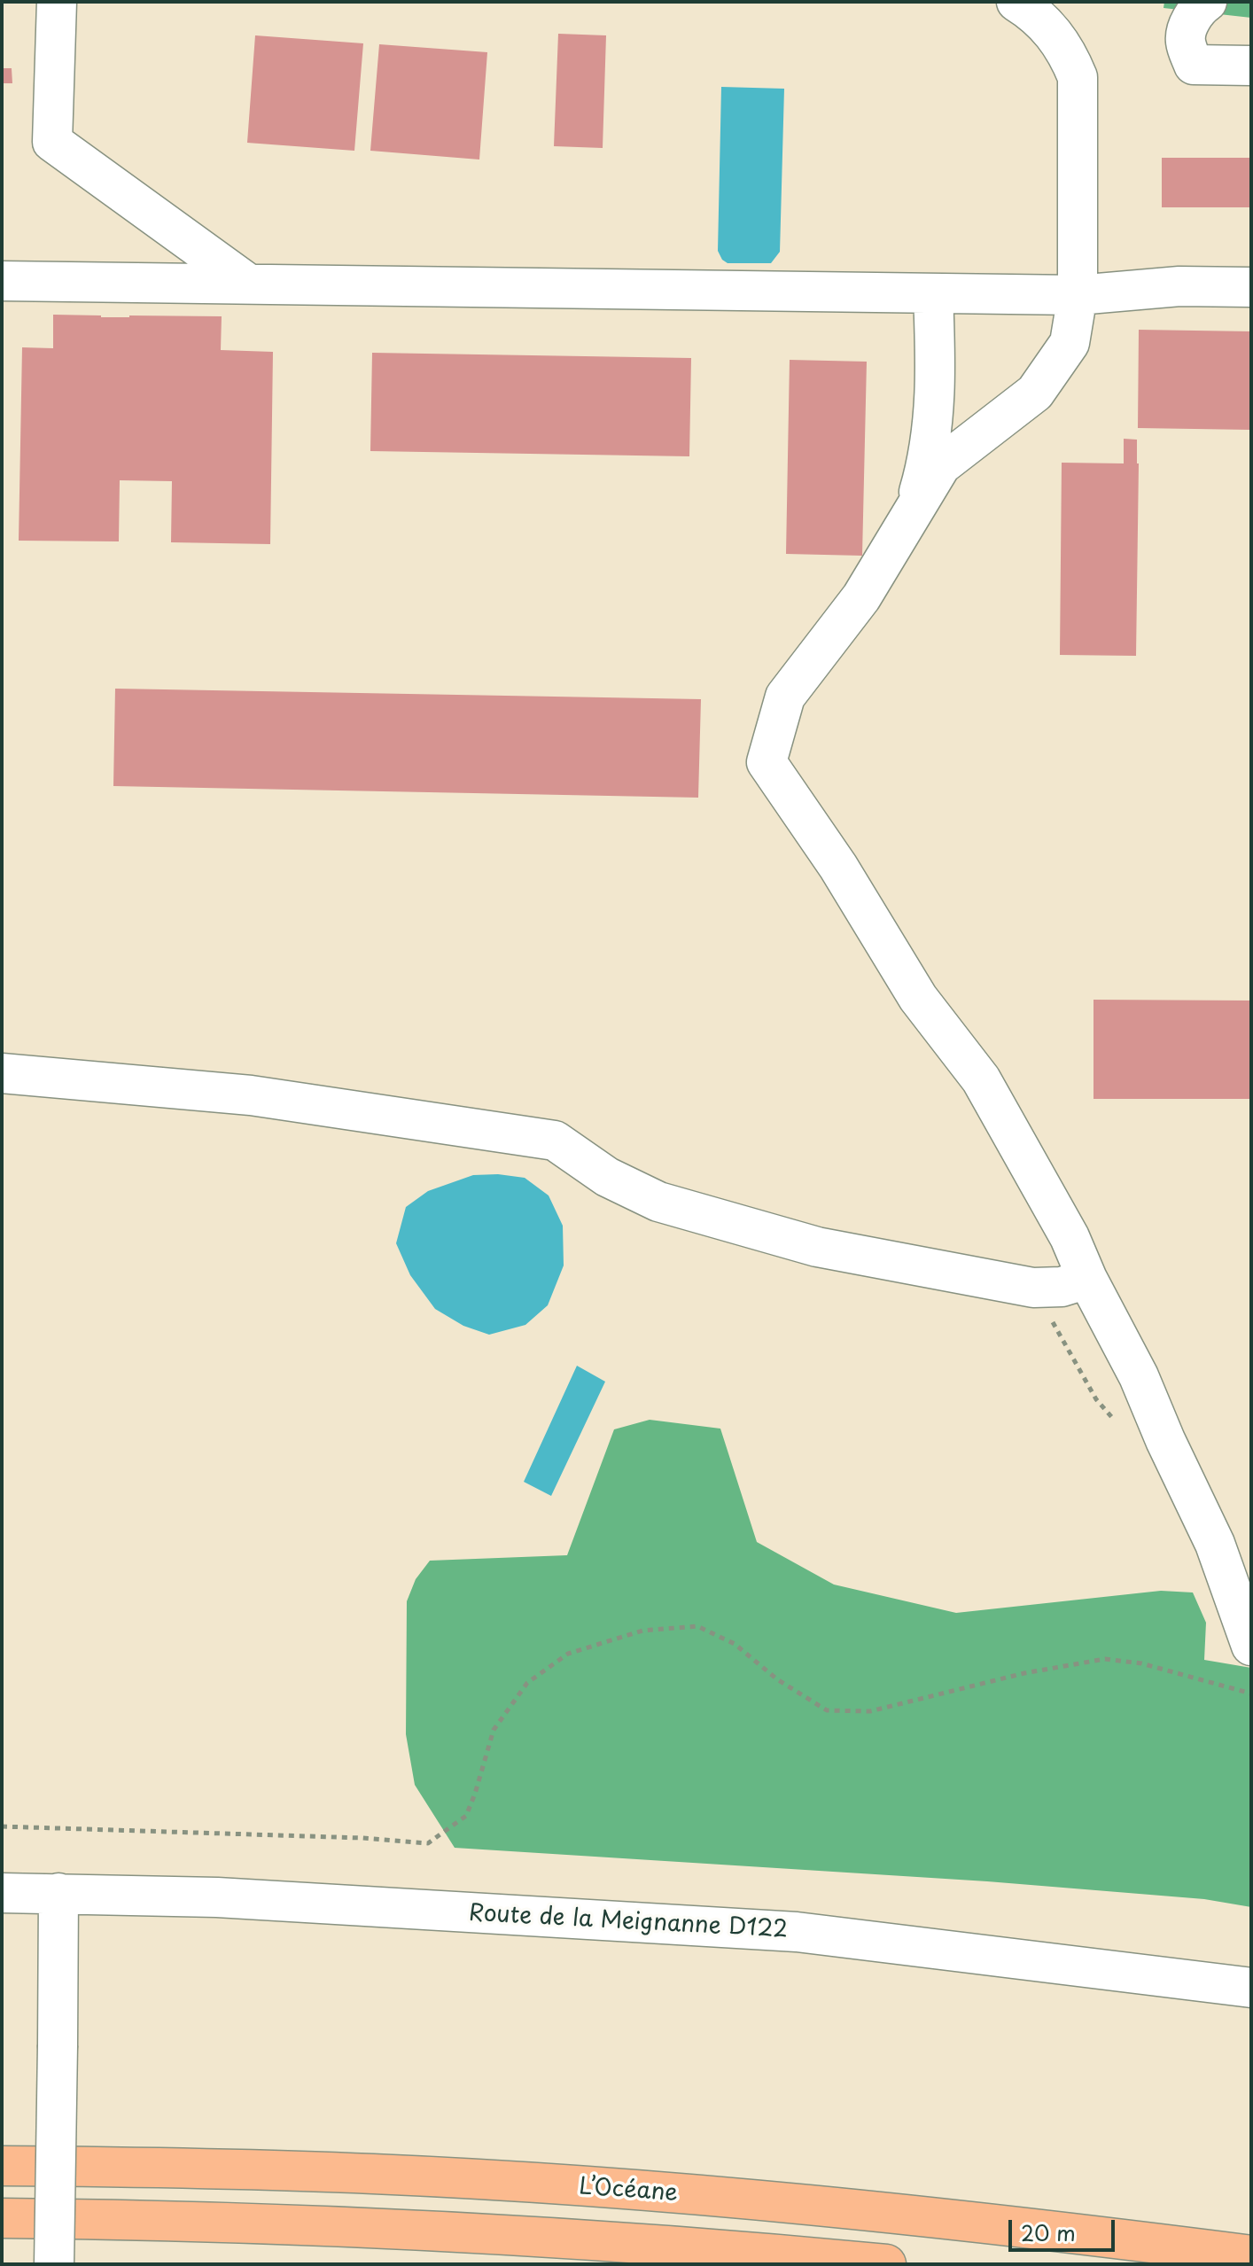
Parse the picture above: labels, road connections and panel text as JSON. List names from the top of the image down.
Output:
{
  "streets": {
    "highway": ["L’Océane"],
    "street": ["Route de la Meignanne D122"]
  },
  "scale_bar": "20 m"
}
